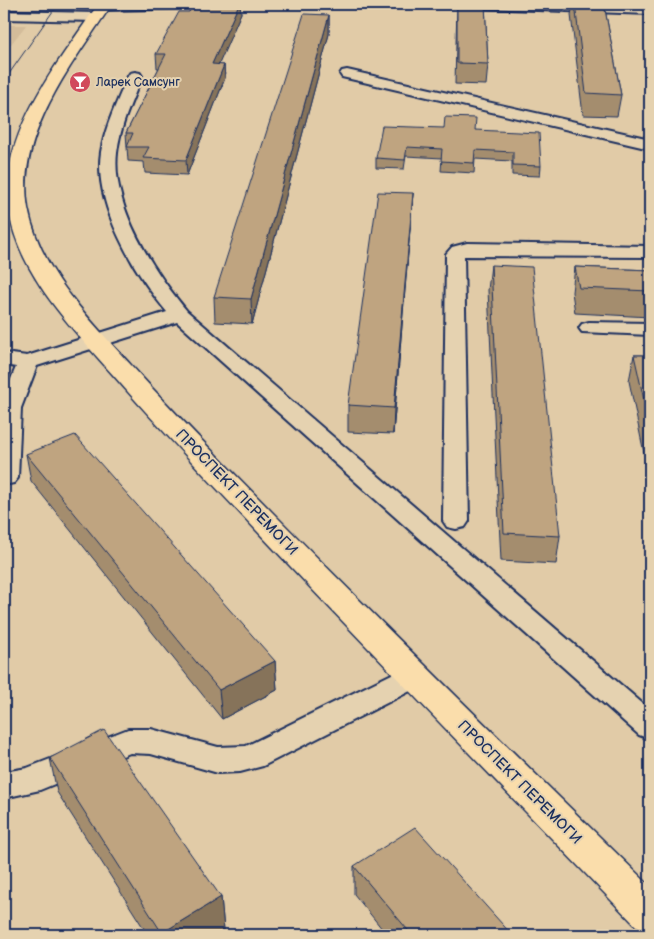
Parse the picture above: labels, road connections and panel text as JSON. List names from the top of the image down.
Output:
{
  "streets": {
    "main road": ["ПРОСПЕКТ ПЕРЕМОГИ"]
  },
  "places": {
    "bar": ["Ларек Самсунг"]
  }
}
